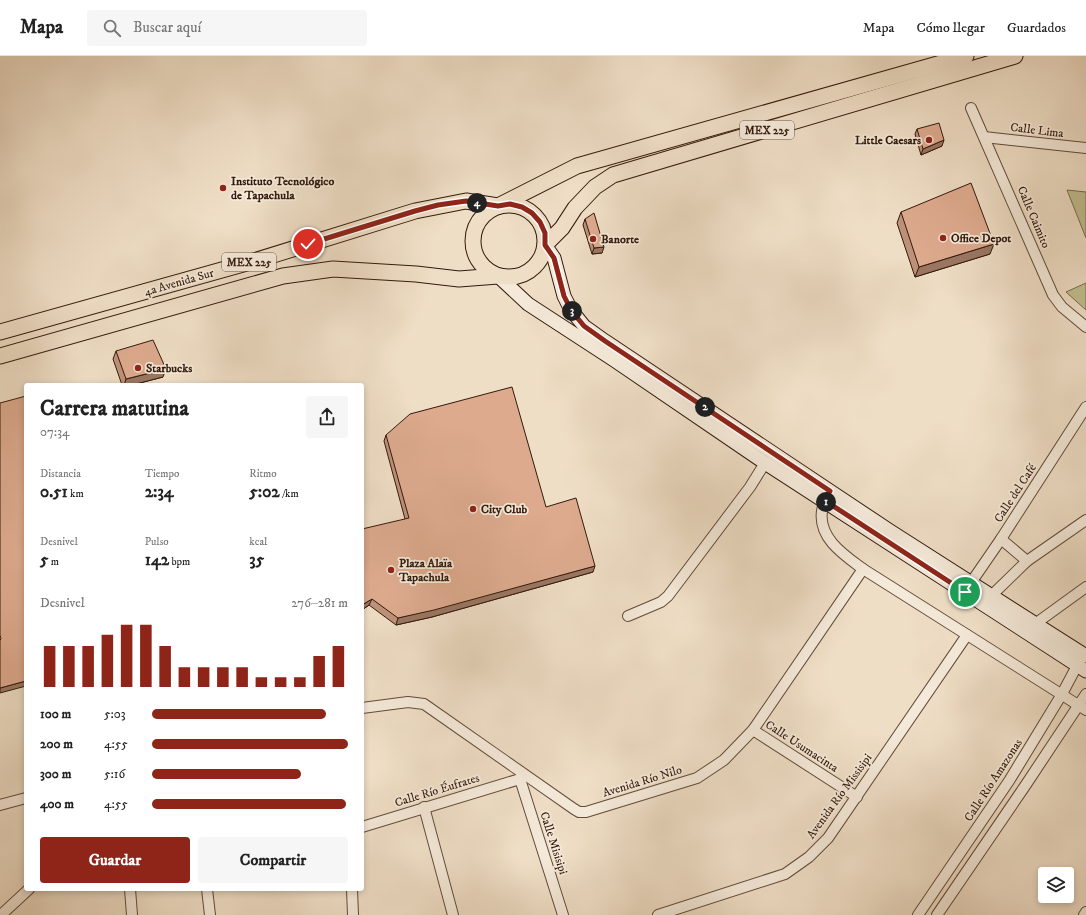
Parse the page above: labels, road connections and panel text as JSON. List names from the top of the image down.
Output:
{
  "streets": {
    "main road": ["MEX 225", "4a Avenida Sur"],
    "street": [
      "Calle Lima",
      "Calle Caimito",
      "Calle del Café",
      "Calle Usumacinta",
      "Calle Río Amazonas",
      "Avenida Río Nilo",
      "Calle Río Éufrates",
      "Avenida Río Missisipi",
      "Calle Misisipi"
    ]
  },
  "crossings": [
    ["MEX 225", "4a Avenida Sur"],
    ["Calle Lima", "Calle Caimito"],
    ["Calle Usumacinta", "Avenida Río Nilo"],
    ["Calle Usumacinta", "Avenida Río Missisipi"],
    ["Avenida Río Nilo", "Calle Río Éufrates"],
    ["Avenida Río Nilo", "Calle Misisipi"],
    ["Calle Río Éufrates", "Calle Misisipi"]
  ],
  "places": [
    "Little Caesars",
    "Instituto Tecnológico de Tapachula",
    "Office Depot",
    "Banorte",
    "Starbucks",
    "City Club",
    "Plaza Alaïa Tapachula"
  ],
  "page": {
    "header": "Mapa",
    "search": "Buscar aquí",
    "nav": ["Mapa", "Cómo llegar", "Guardados"],
    "pins": [
      "4",
      "3",
      "2",
      "1"
    ],
    "heading": ["Carrera matutina", "07:34"],
    "stats": [
      ["Distancia", "0.51 km"],
      ["Tiempo", "2:34"],
      ["Ritmo", "5:02 /km"],
      ["Desnivel", "5 m"],
      ["Pulso", "142 bpm"],
      ["kcal", "35"]
    ],
    "chart": ["Desnivel", "276–281 m"],
    "list": [
      {
        "name": "100 m",
        "note": "5:03"
      },
      {
        "name": "200 m",
        "note": "4:55"
      },
      {
        "name": "300 m",
        "note": "5:16"
      },
      {
        "name": "400 m",
        "note": "4:55"
      }
    ],
    "buttons": ["Guardar", "Compartir"]
  }
}
